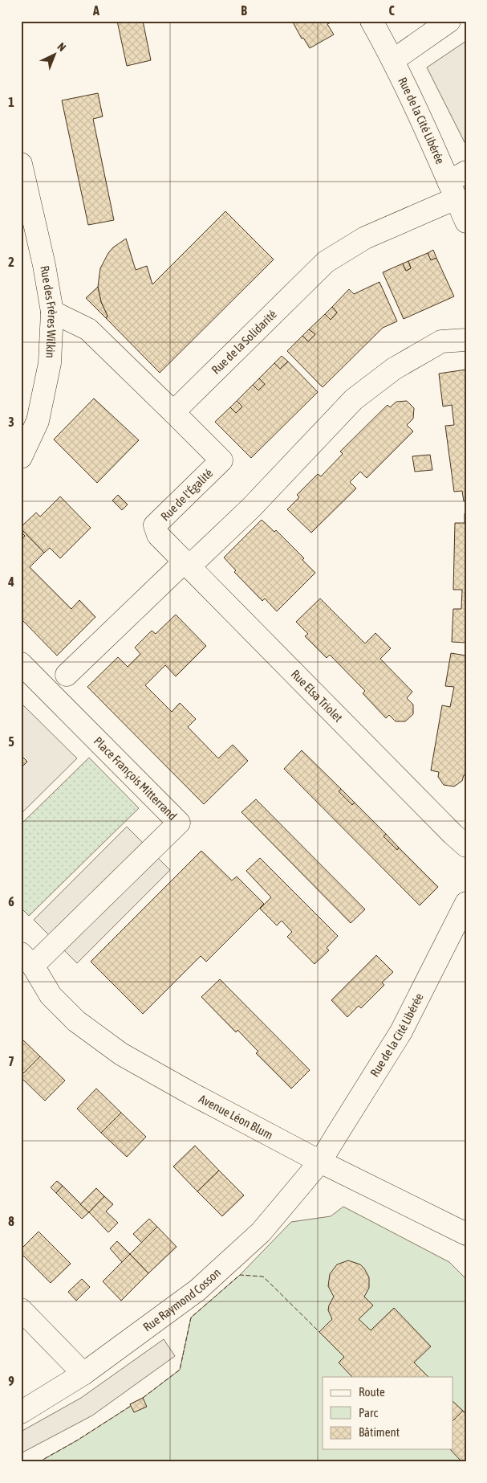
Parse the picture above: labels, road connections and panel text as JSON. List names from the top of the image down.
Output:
{
  "streets": {
    "street": [
      "Rue de la Cité Libérée",
      "Rue des Frères Wilkin",
      "Rue de la Solidarité",
      "Rue de l'Égalité",
      "Rue Elsa Triolet",
      "Place François Mitterrand",
      "Avenue Léon Blum",
      "Rue Raymond Cosson"
    ]
  },
  "crossings": [
    ["Rue de la Cité Libérée", "Rue de la Solidarité"],
    ["Rue de la Cité Libérée", "Avenue Léon Blum"],
    ["Rue de la Cité Libérée", "Rue Raymond Cosson"],
    ["Rue de la Solidarité", "Rue de l'Égalité"],
    ["Rue de l'Égalité", "Rue Elsa Triolet"],
    ["Place François Mitterrand", "Avenue Léon Blum"],
    ["Avenue Léon Blum", "Rue Raymond Cosson"]
  ],
  "legend": ["Route", "Parc", "Bâtiment"],
  "north": "top right",
  "grid": {
    "columns": ["A", "B", "C"],
    "rows": [
      "1",
      "2",
      "3",
      "4",
      "5",
      "6",
      "7",
      "8",
      "9"
    ]
  }
}
